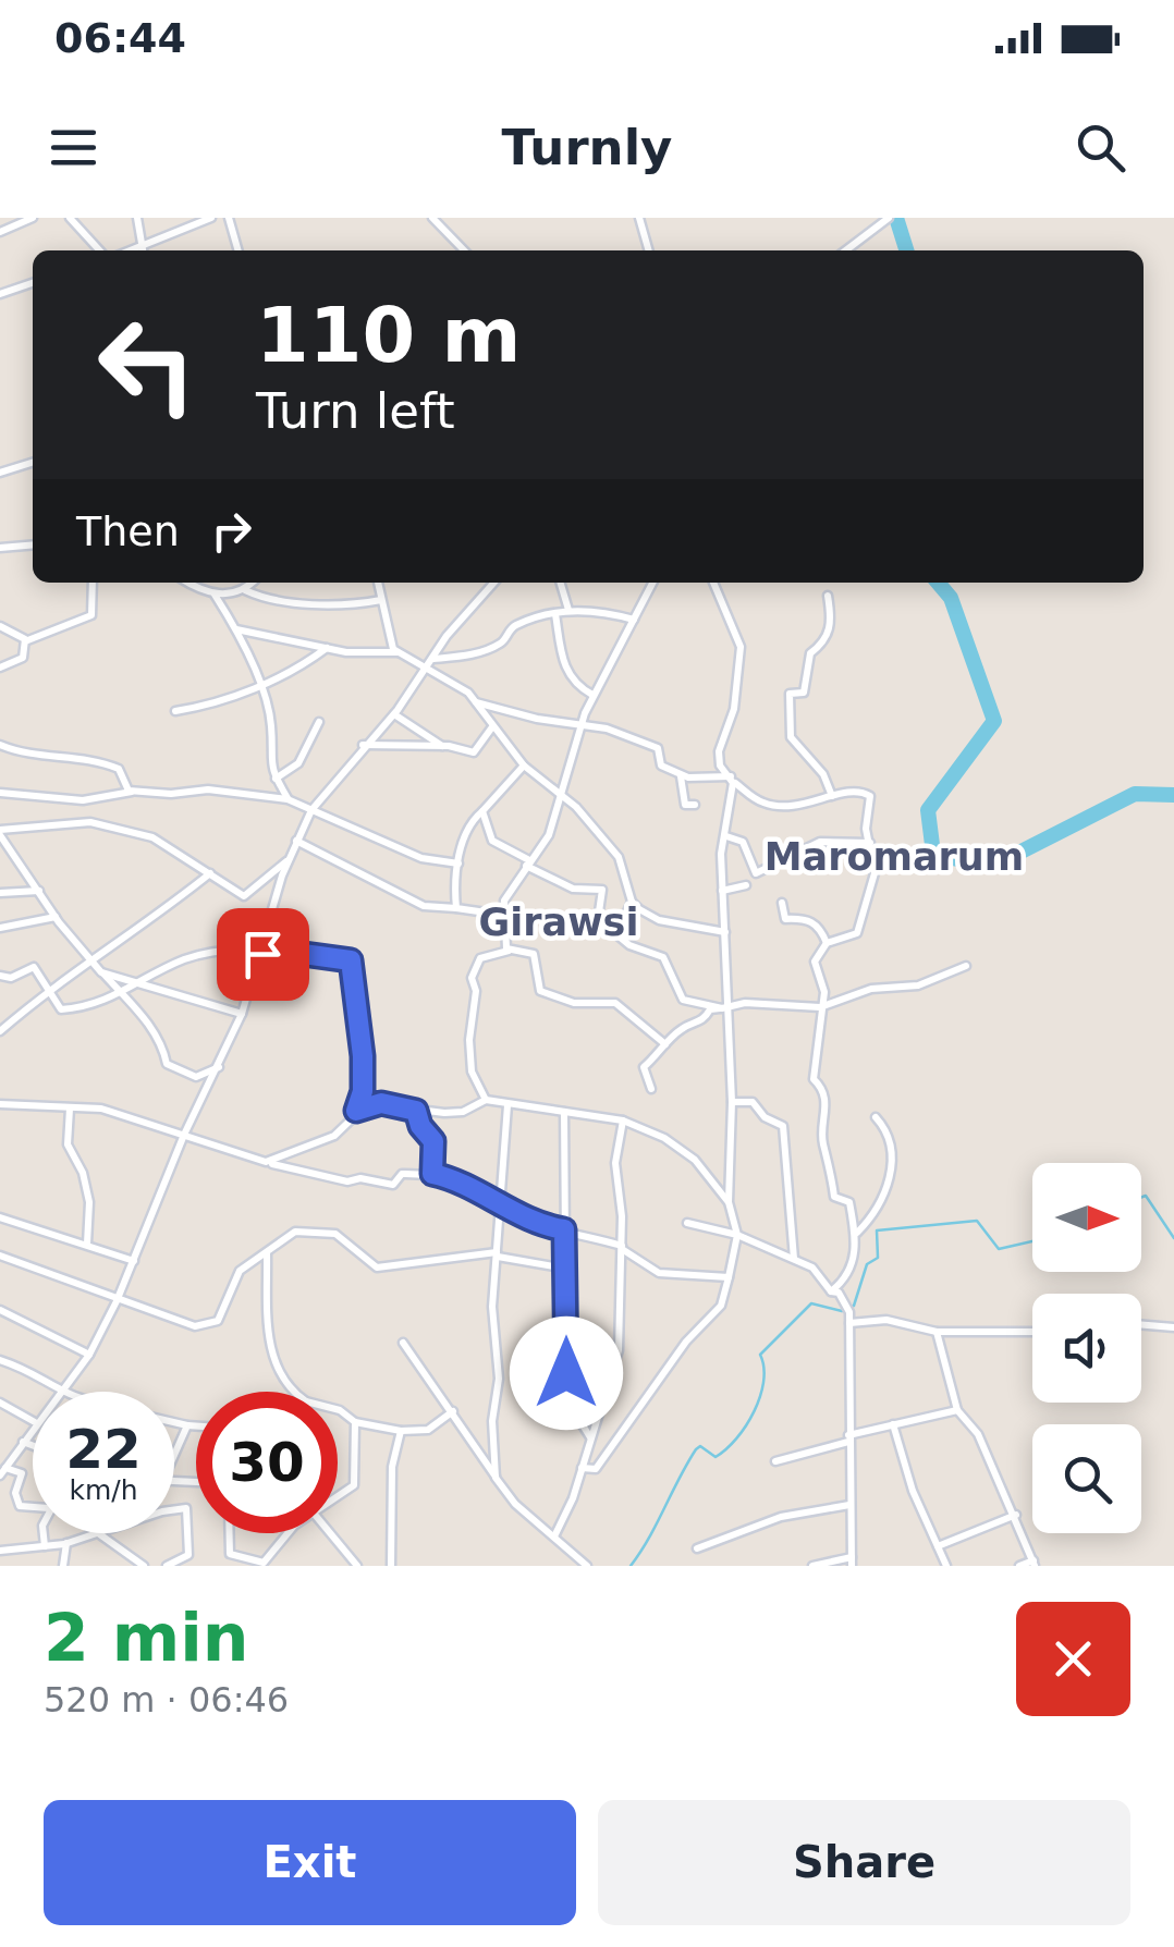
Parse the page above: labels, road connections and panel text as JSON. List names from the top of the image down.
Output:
{
  "districts": ["Maromarum", "Girawsi"],
  "north": "right",
  "page": {
    "status": "06:44",
    "header": "Turnly",
    "turn": ["110 m", "Turn left"],
    "then": "Then",
    "speed": "22 km/h",
    "limit": "30",
    "heading": ["2 min", "520 m · 06:46"],
    "buttons": ["Exit", "Share"]
  }
}
